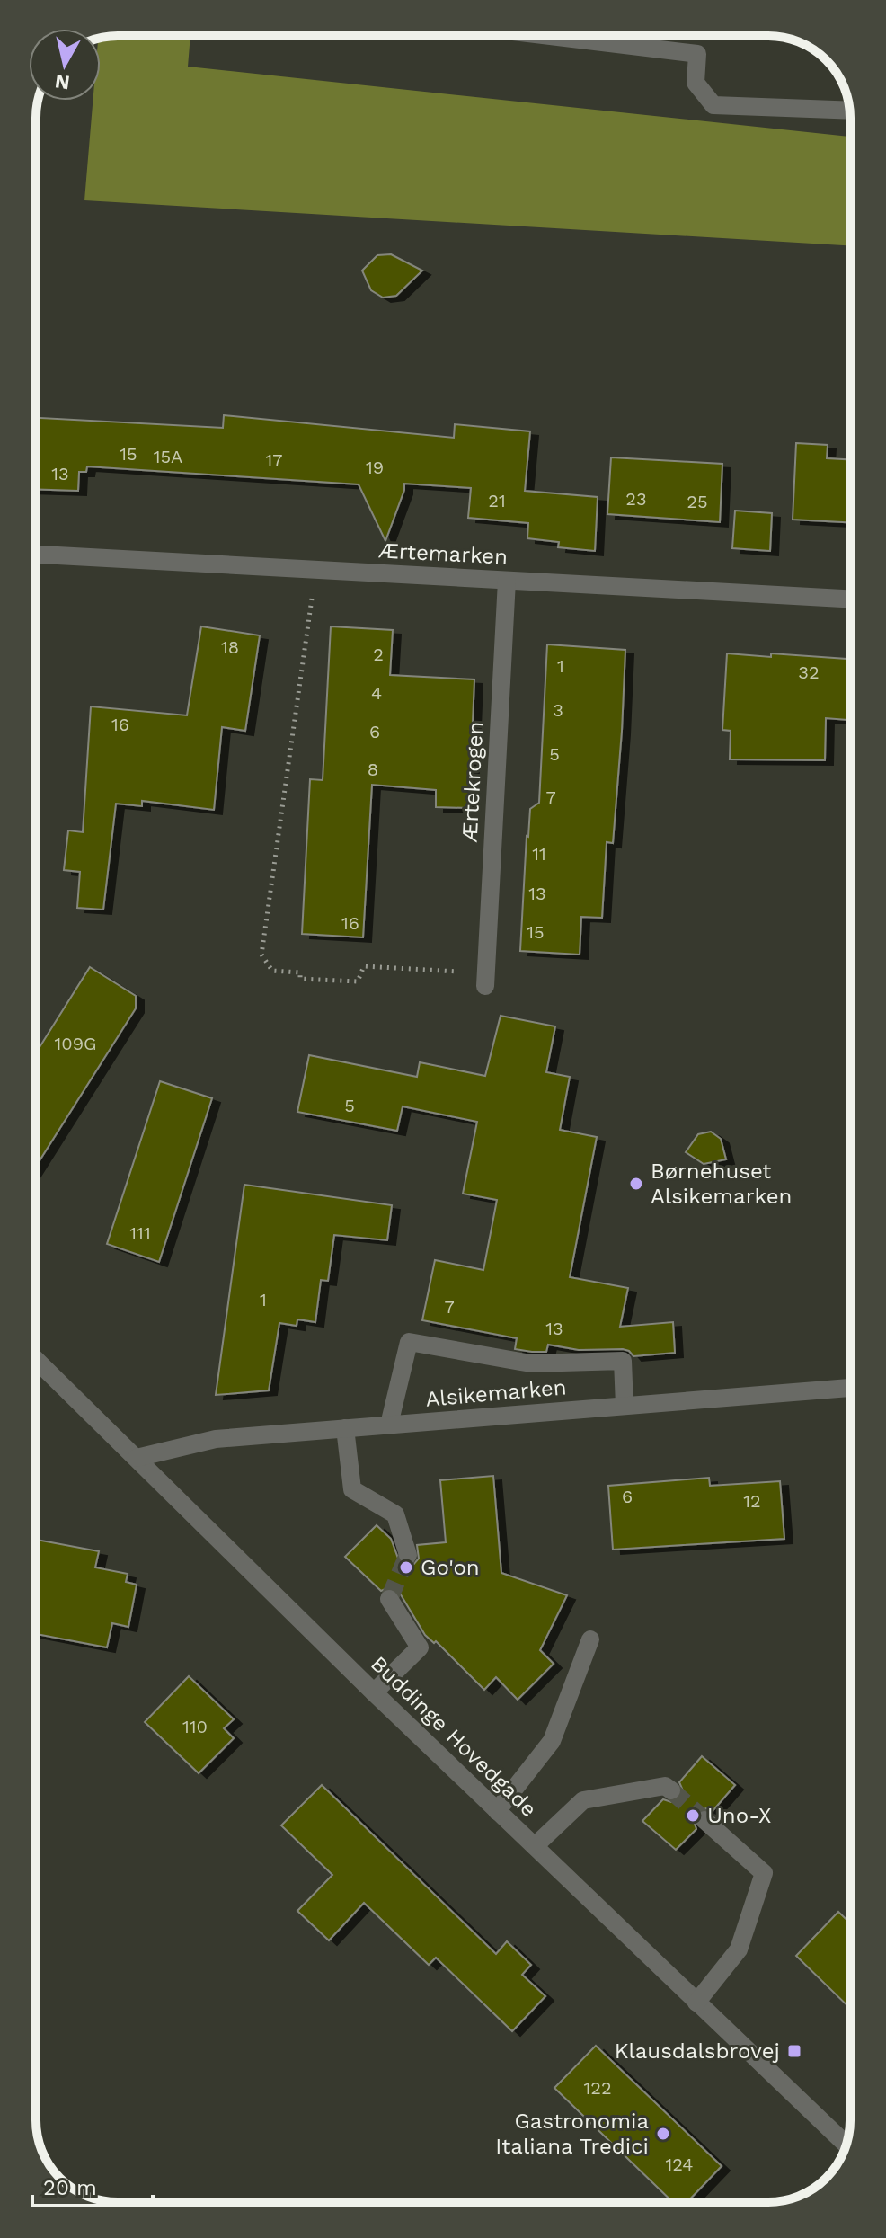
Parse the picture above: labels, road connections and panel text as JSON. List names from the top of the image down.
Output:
{
  "streets": {
    "street": [
      "Ærtemarken",
      "Ærtekrogen",
      "Alsikemarken",
      "Buddinge Hovedgade"
    ]
  },
  "crossings": [
    ["Ærtemarken", "Ærtekrogen"],
    ["Alsikemarken", "Buddinge Hovedgade"]
  ],
  "places": {
    "other": [
      "Børnehuset Alsikemarken",
      "Go'on",
      "Uno-X",
      "Gastronomia Italiana Tredici"
    ],
    "transit": ["Klausdalsbrovej"]
  },
  "house_numbers": [
    "15",
    "15A",
    "17",
    "19",
    "13",
    "23",
    "21",
    "25",
    "18",
    "2",
    "1",
    "32",
    "4",
    "3",
    "16",
    "6",
    "5",
    "8",
    "7",
    "11",
    "13",
    "16",
    "15",
    "109G",
    "5",
    "111",
    "1",
    "7",
    "13",
    "6",
    "12",
    "110",
    "122",
    "124"
  ],
  "scale_bar": "20 m",
  "north": "bottom"
}
